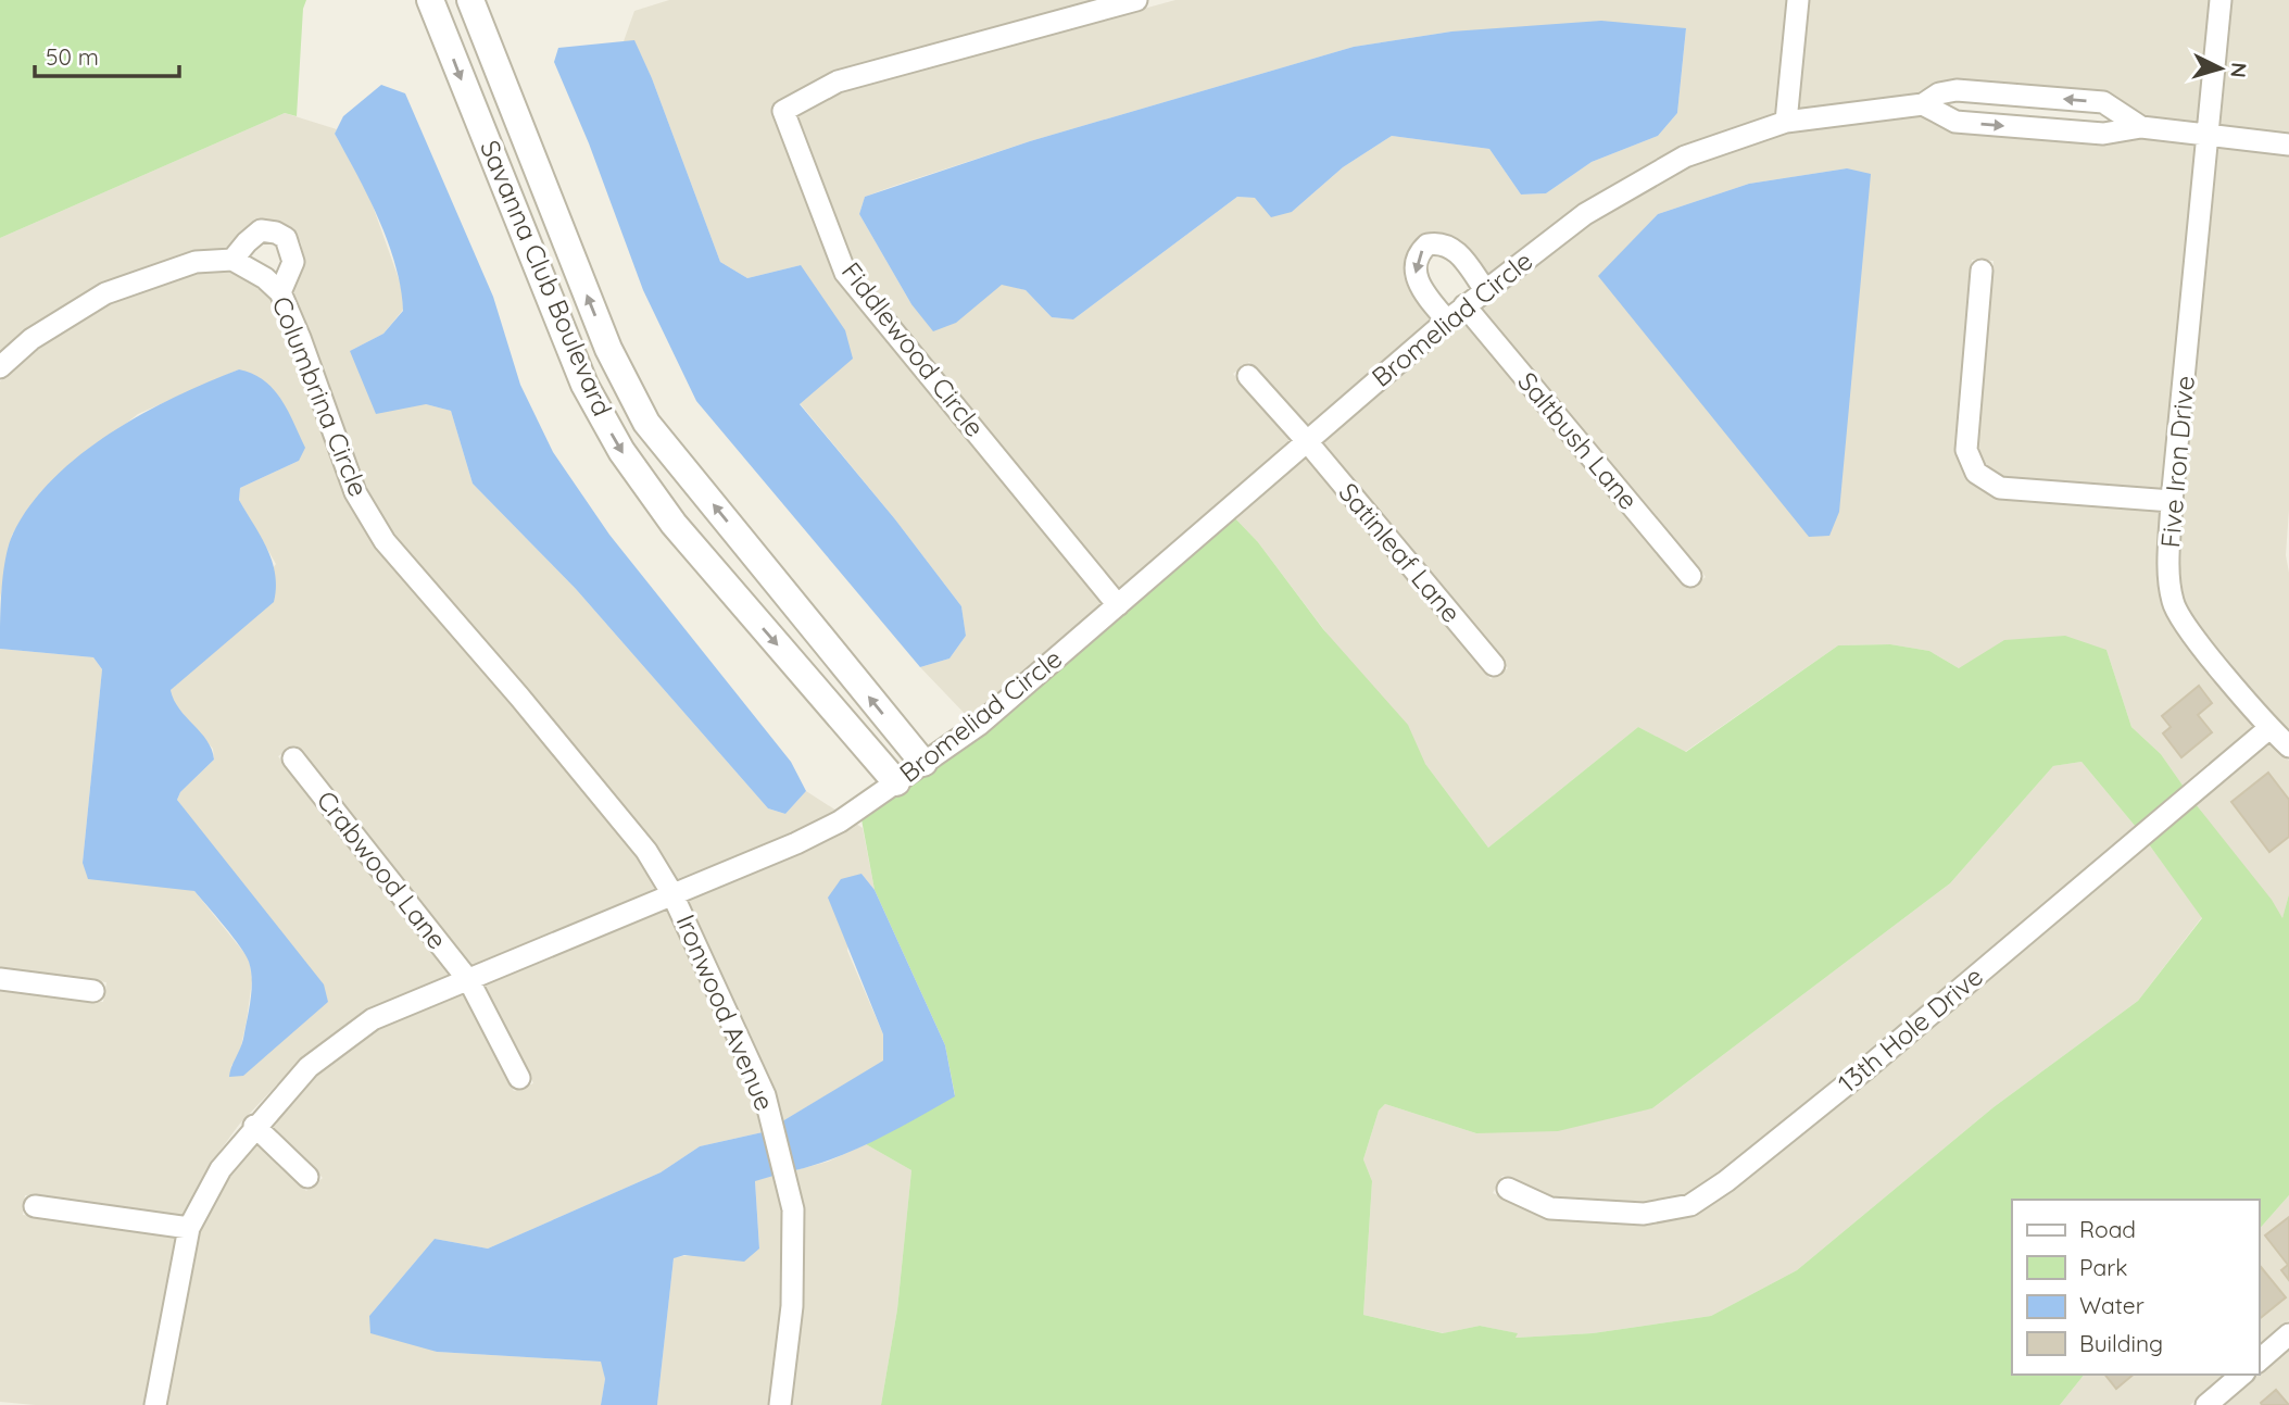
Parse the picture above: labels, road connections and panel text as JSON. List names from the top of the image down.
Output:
{
  "streets": {
    "street": [
      "Savanna Club Boulevard",
      "Bromeliad Circle",
      "Fiddlewood Circle",
      "Columbrina Circle",
      "Saltbush Lane",
      "Five Iron Drive",
      "Satinleaf Lane",
      "Crabwood Lane",
      "Ironwood Avenue",
      "13th Hole Drive"
    ]
  },
  "crossings": [
    ["Savanna Club Boulevard", "Bromeliad Circle"],
    ["Bromeliad Circle", "Fiddlewood Circle"],
    ["Bromeliad Circle", "Columbrina Circle"],
    ["Bromeliad Circle", "Saltbush Lane"],
    ["Bromeliad Circle", "Five Iron Drive"],
    ["Bromeliad Circle", "Satinleaf Lane"],
    ["Bromeliad Circle", "Crabwood Lane"],
    ["Bromeliad Circle", "Ironwood Avenue"],
    ["Columbrina Circle", "Ironwood Avenue"],
    ["Five Iron Drive", "13th Hole Drive"]
  ],
  "legend": [
    "Road",
    "Park",
    "Water",
    "Building"
  ],
  "scale_bar": "50 m",
  "north": "right"
}
